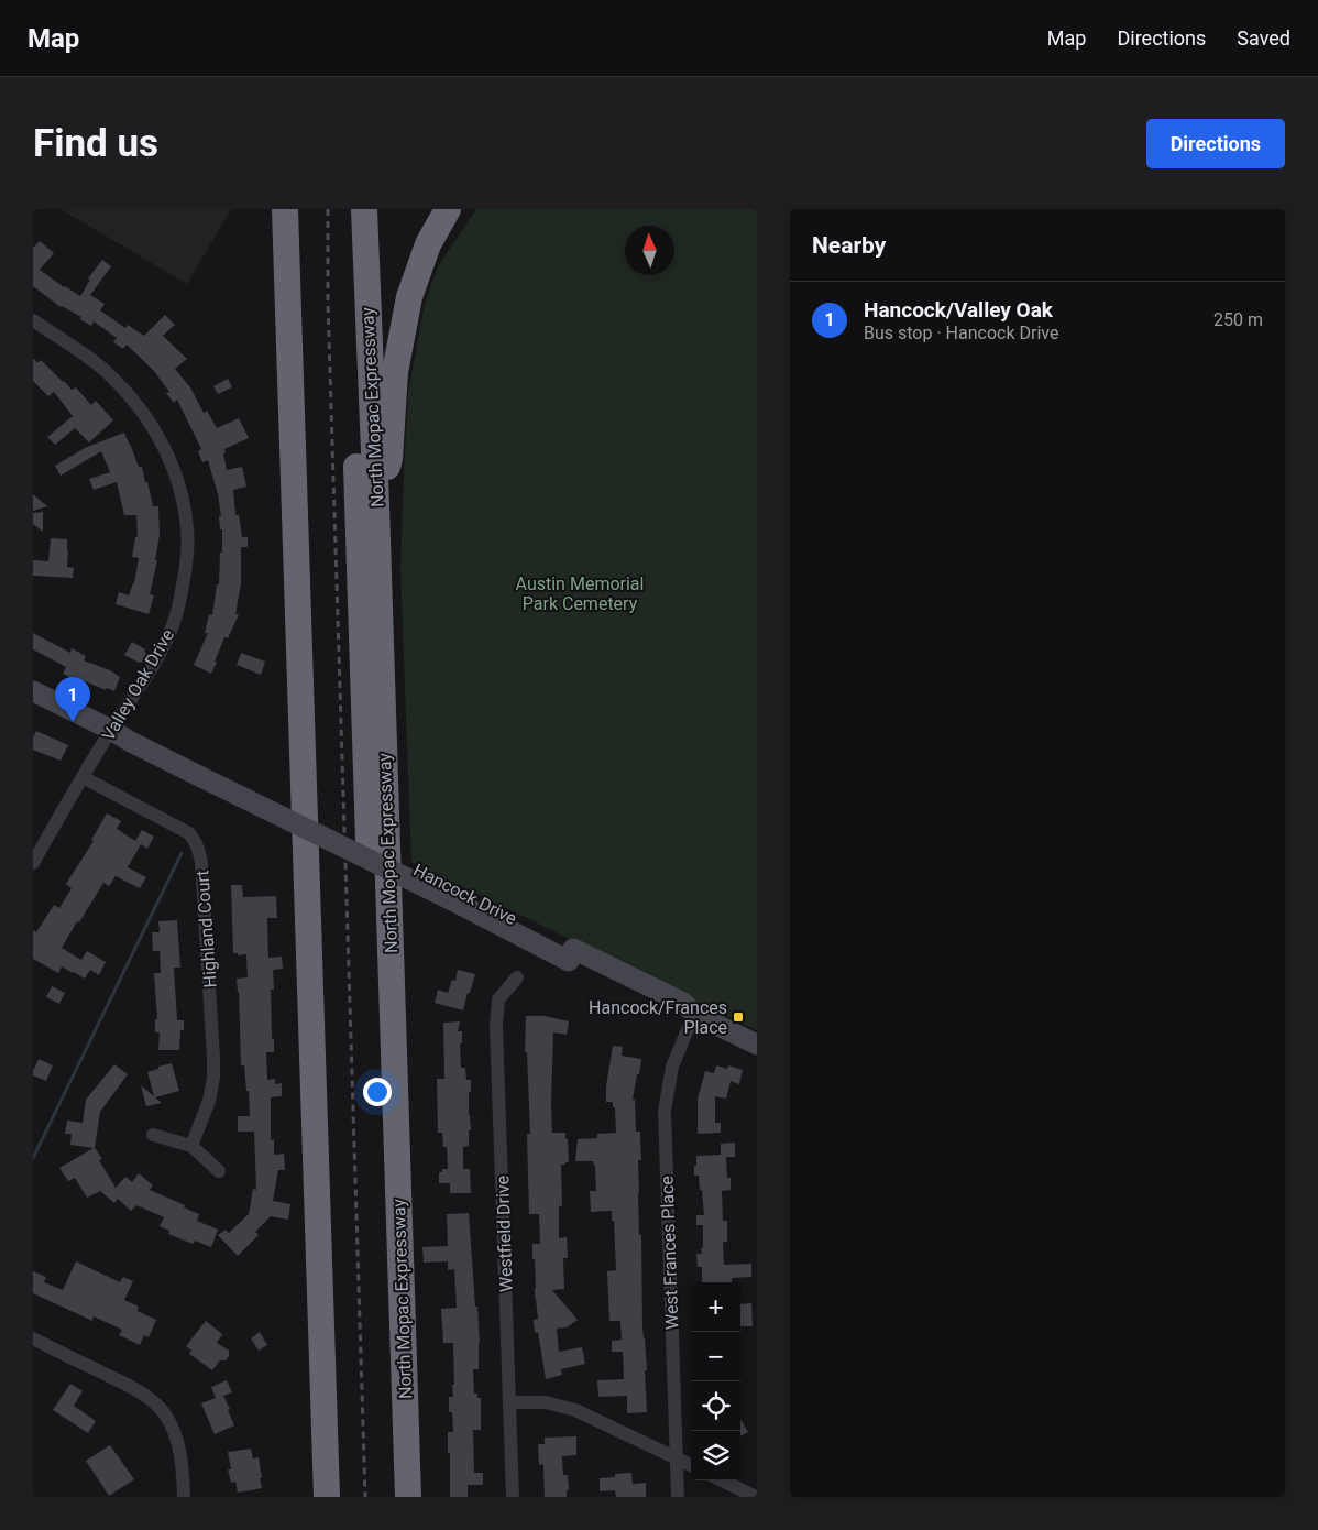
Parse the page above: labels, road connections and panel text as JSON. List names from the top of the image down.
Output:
{
  "streets": {
    "highway": ["North Mopac Expressway"],
    "street": [
      "Valley Oak Drive",
      "Hancock Drive",
      "Highland Court",
      "Westfield Drive",
      "West Frances Place"
    ]
  },
  "crossings": [
    ["Valley Oak Drive", "Hancock Drive"],
    ["Valley Oak Drive", "Highland Court"],
    ["Hancock Drive", "West Frances Place"]
  ],
  "parks": ["Austin Memorial Park Cemetery"],
  "places": {
    "transit": ["Hancock/Frances Place"]
  },
  "north": "top",
  "page": {
    "header": "Map",
    "nav": ["Map", "Directions", "Saved"],
    "buttons": "Directions",
    "title": "Find us",
    "heading": "Nearby",
    "list": [
      {
        "mark": "1",
        "name": "Hancock/Valley Oak",
        "note": "Bus stop · Hancock Drive",
        "value": "250 m"
      }
    ],
    "pins": "1",
    "map_buttons": ["+", "−"]
  }
}
